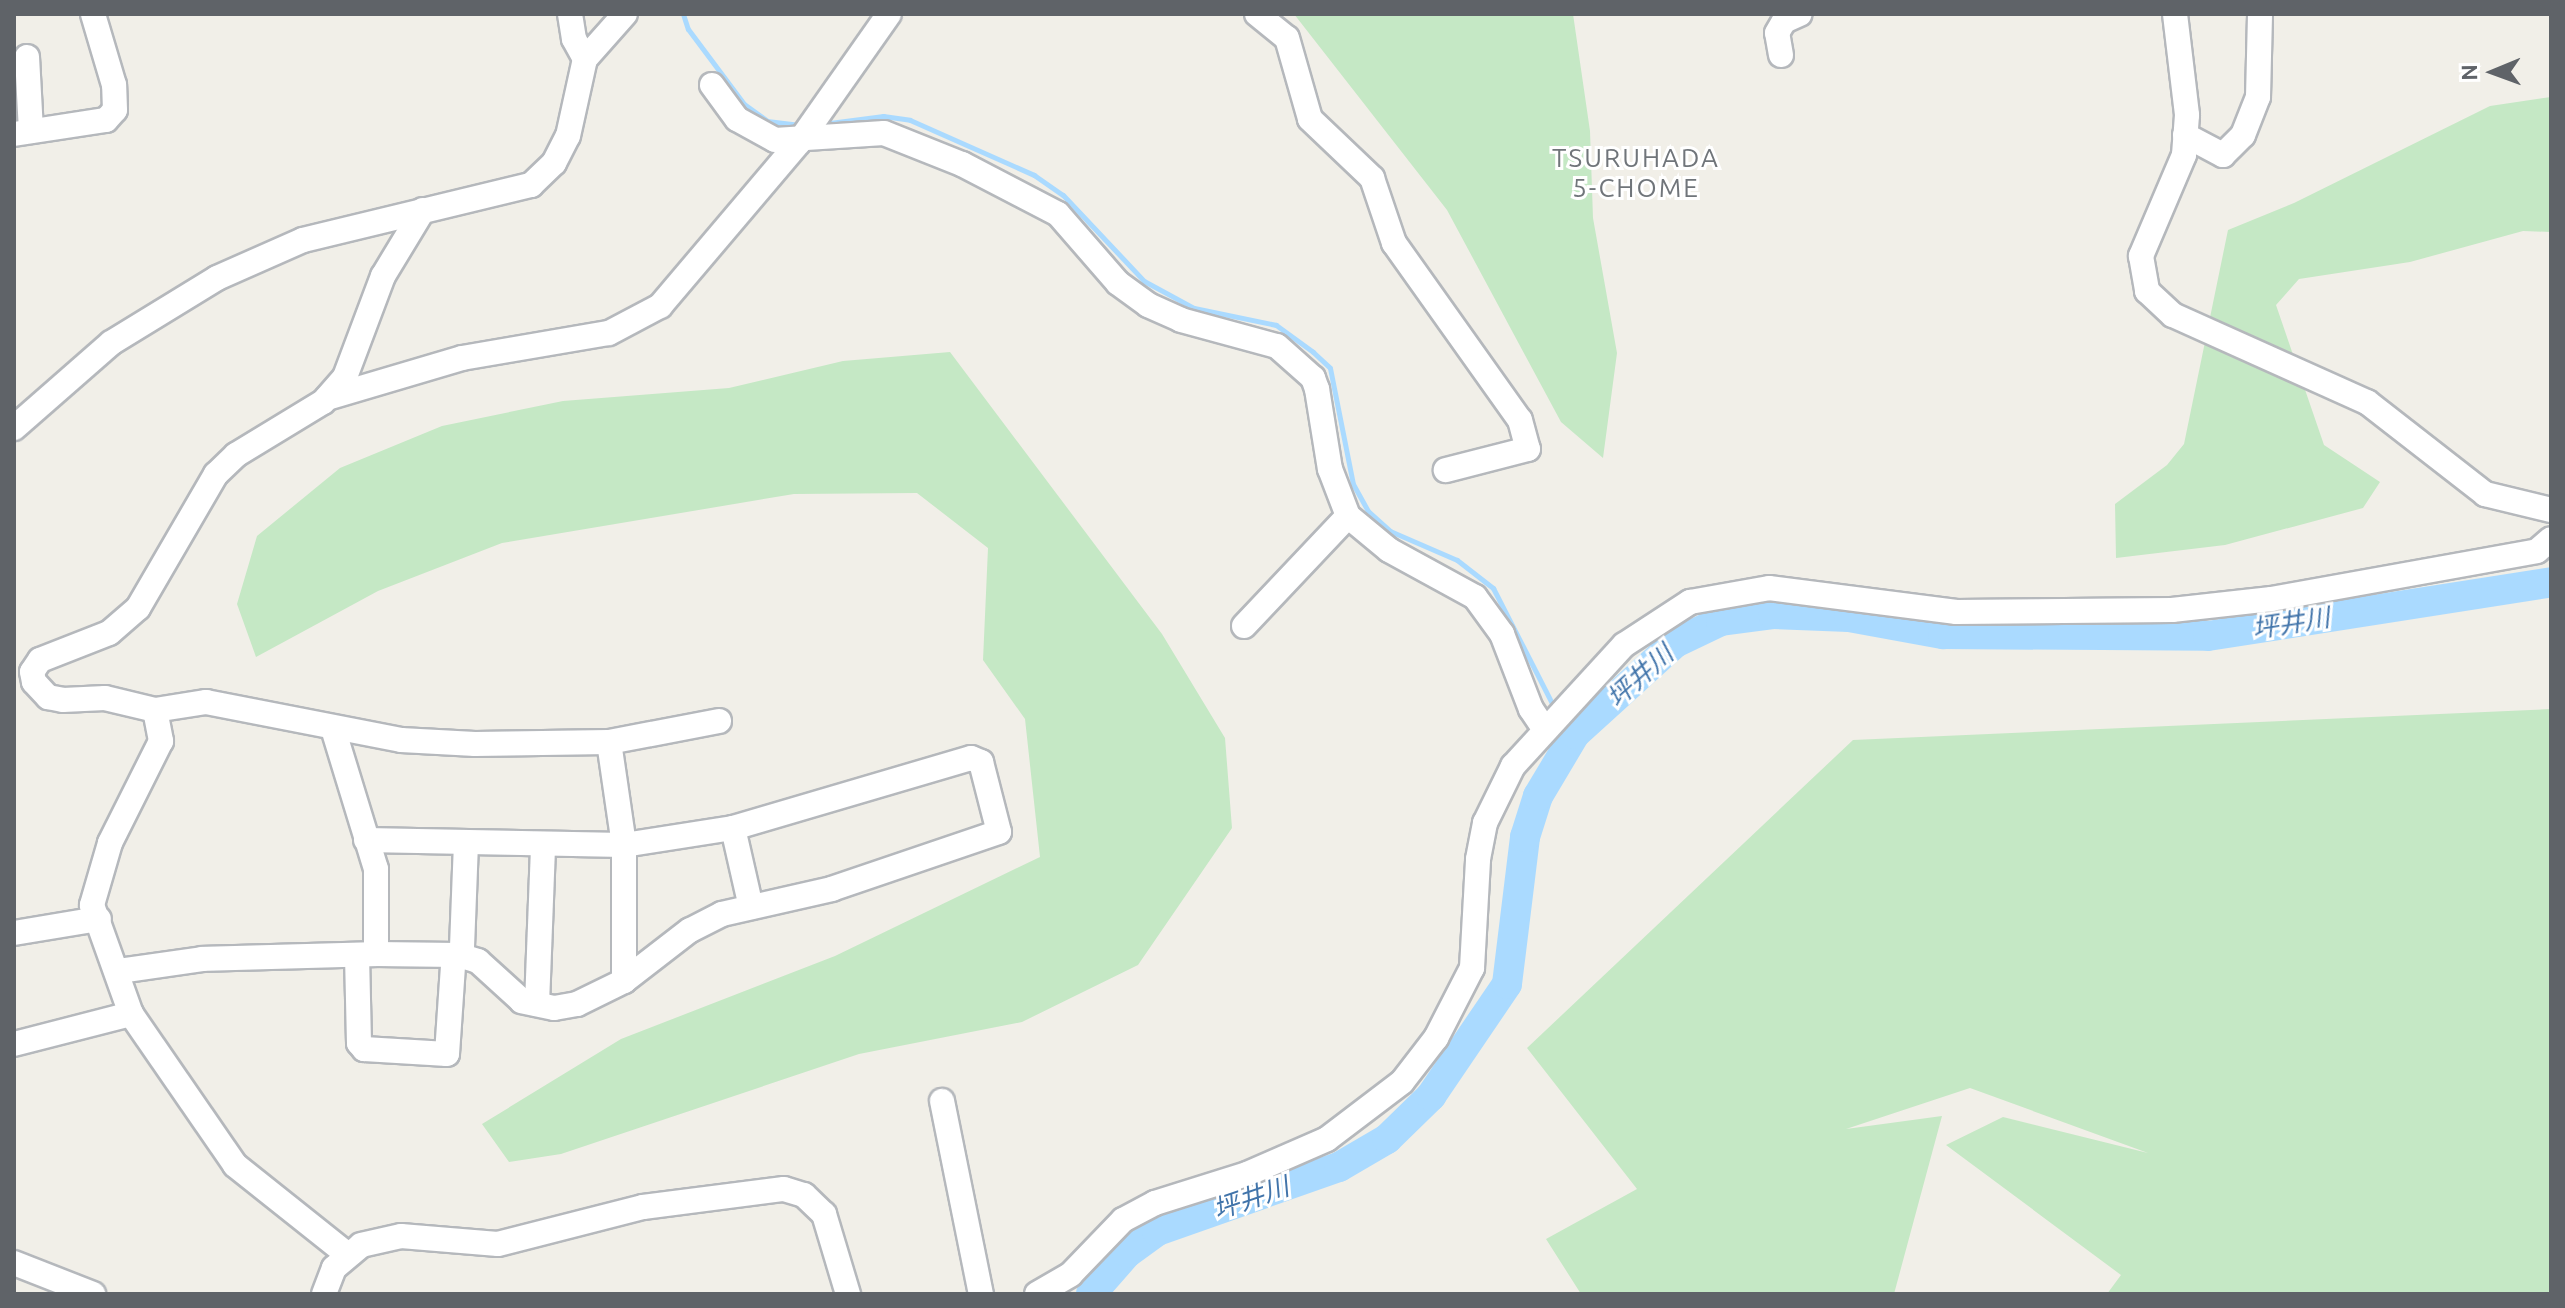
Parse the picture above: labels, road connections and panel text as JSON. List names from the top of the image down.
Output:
{
  "districts": ["TSURUHADA 5-CHOME"],
  "water": ["坪井川"],
  "north": "left"
}
